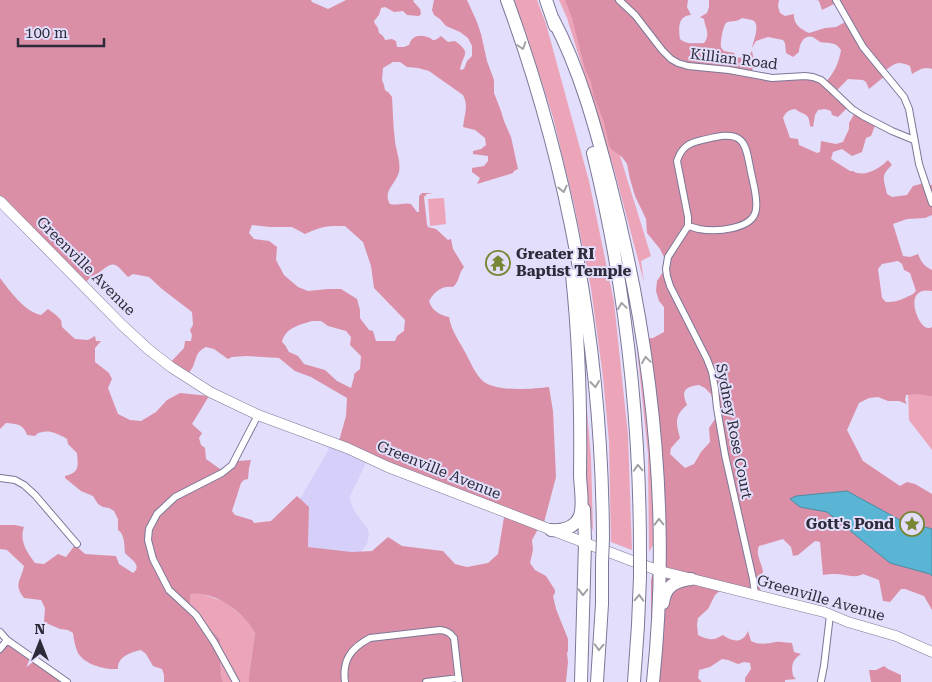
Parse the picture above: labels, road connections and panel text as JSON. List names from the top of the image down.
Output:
{
  "streets": {
    "main road": ["Greenville Avenue"],
    "street": ["Killian Road", "Sydney Rose Court"]
  },
  "crossings": [
    ["Greenville Avenue", "Sydney Rose Court"]
  ],
  "places": {
    "temple": ["Greater RI Baptist Temple"],
    "place": ["Gott's Pond"]
  },
  "scale_bar": "100 m",
  "north": "top"
}
